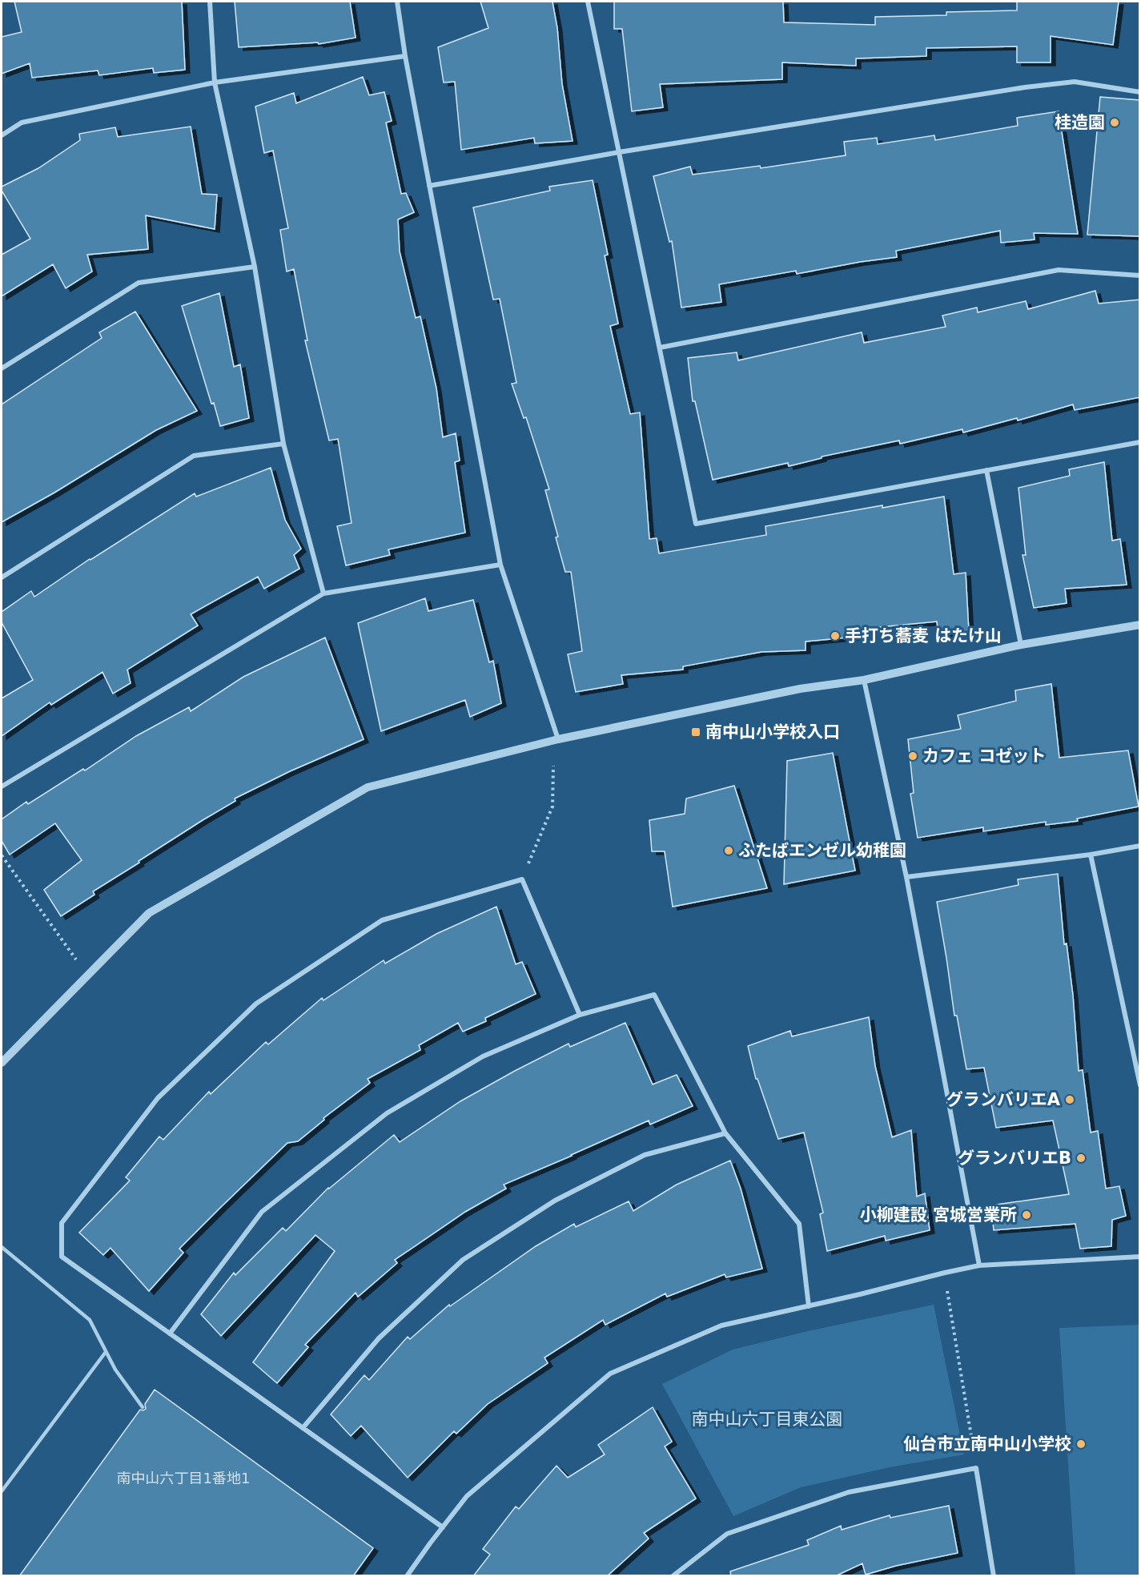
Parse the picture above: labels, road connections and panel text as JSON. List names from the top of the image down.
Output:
{
  "parks": ["南中山六丁目東公園"],
  "places": {
    "other": [
      "桂造園",
      "手打ち蕎麦 はたけ山",
      "カフェ コゼット",
      "ふたばエンゼル幼稚園",
      "グランバリエA",
      "グランバリエB",
      "小柳建設 宮城営業所",
      "仙台市立南中山小学校"
    ],
    "transit": ["南中山小学校入口"]
  },
  "house_numbers": ["南中山六丁目1番地1"]
}
